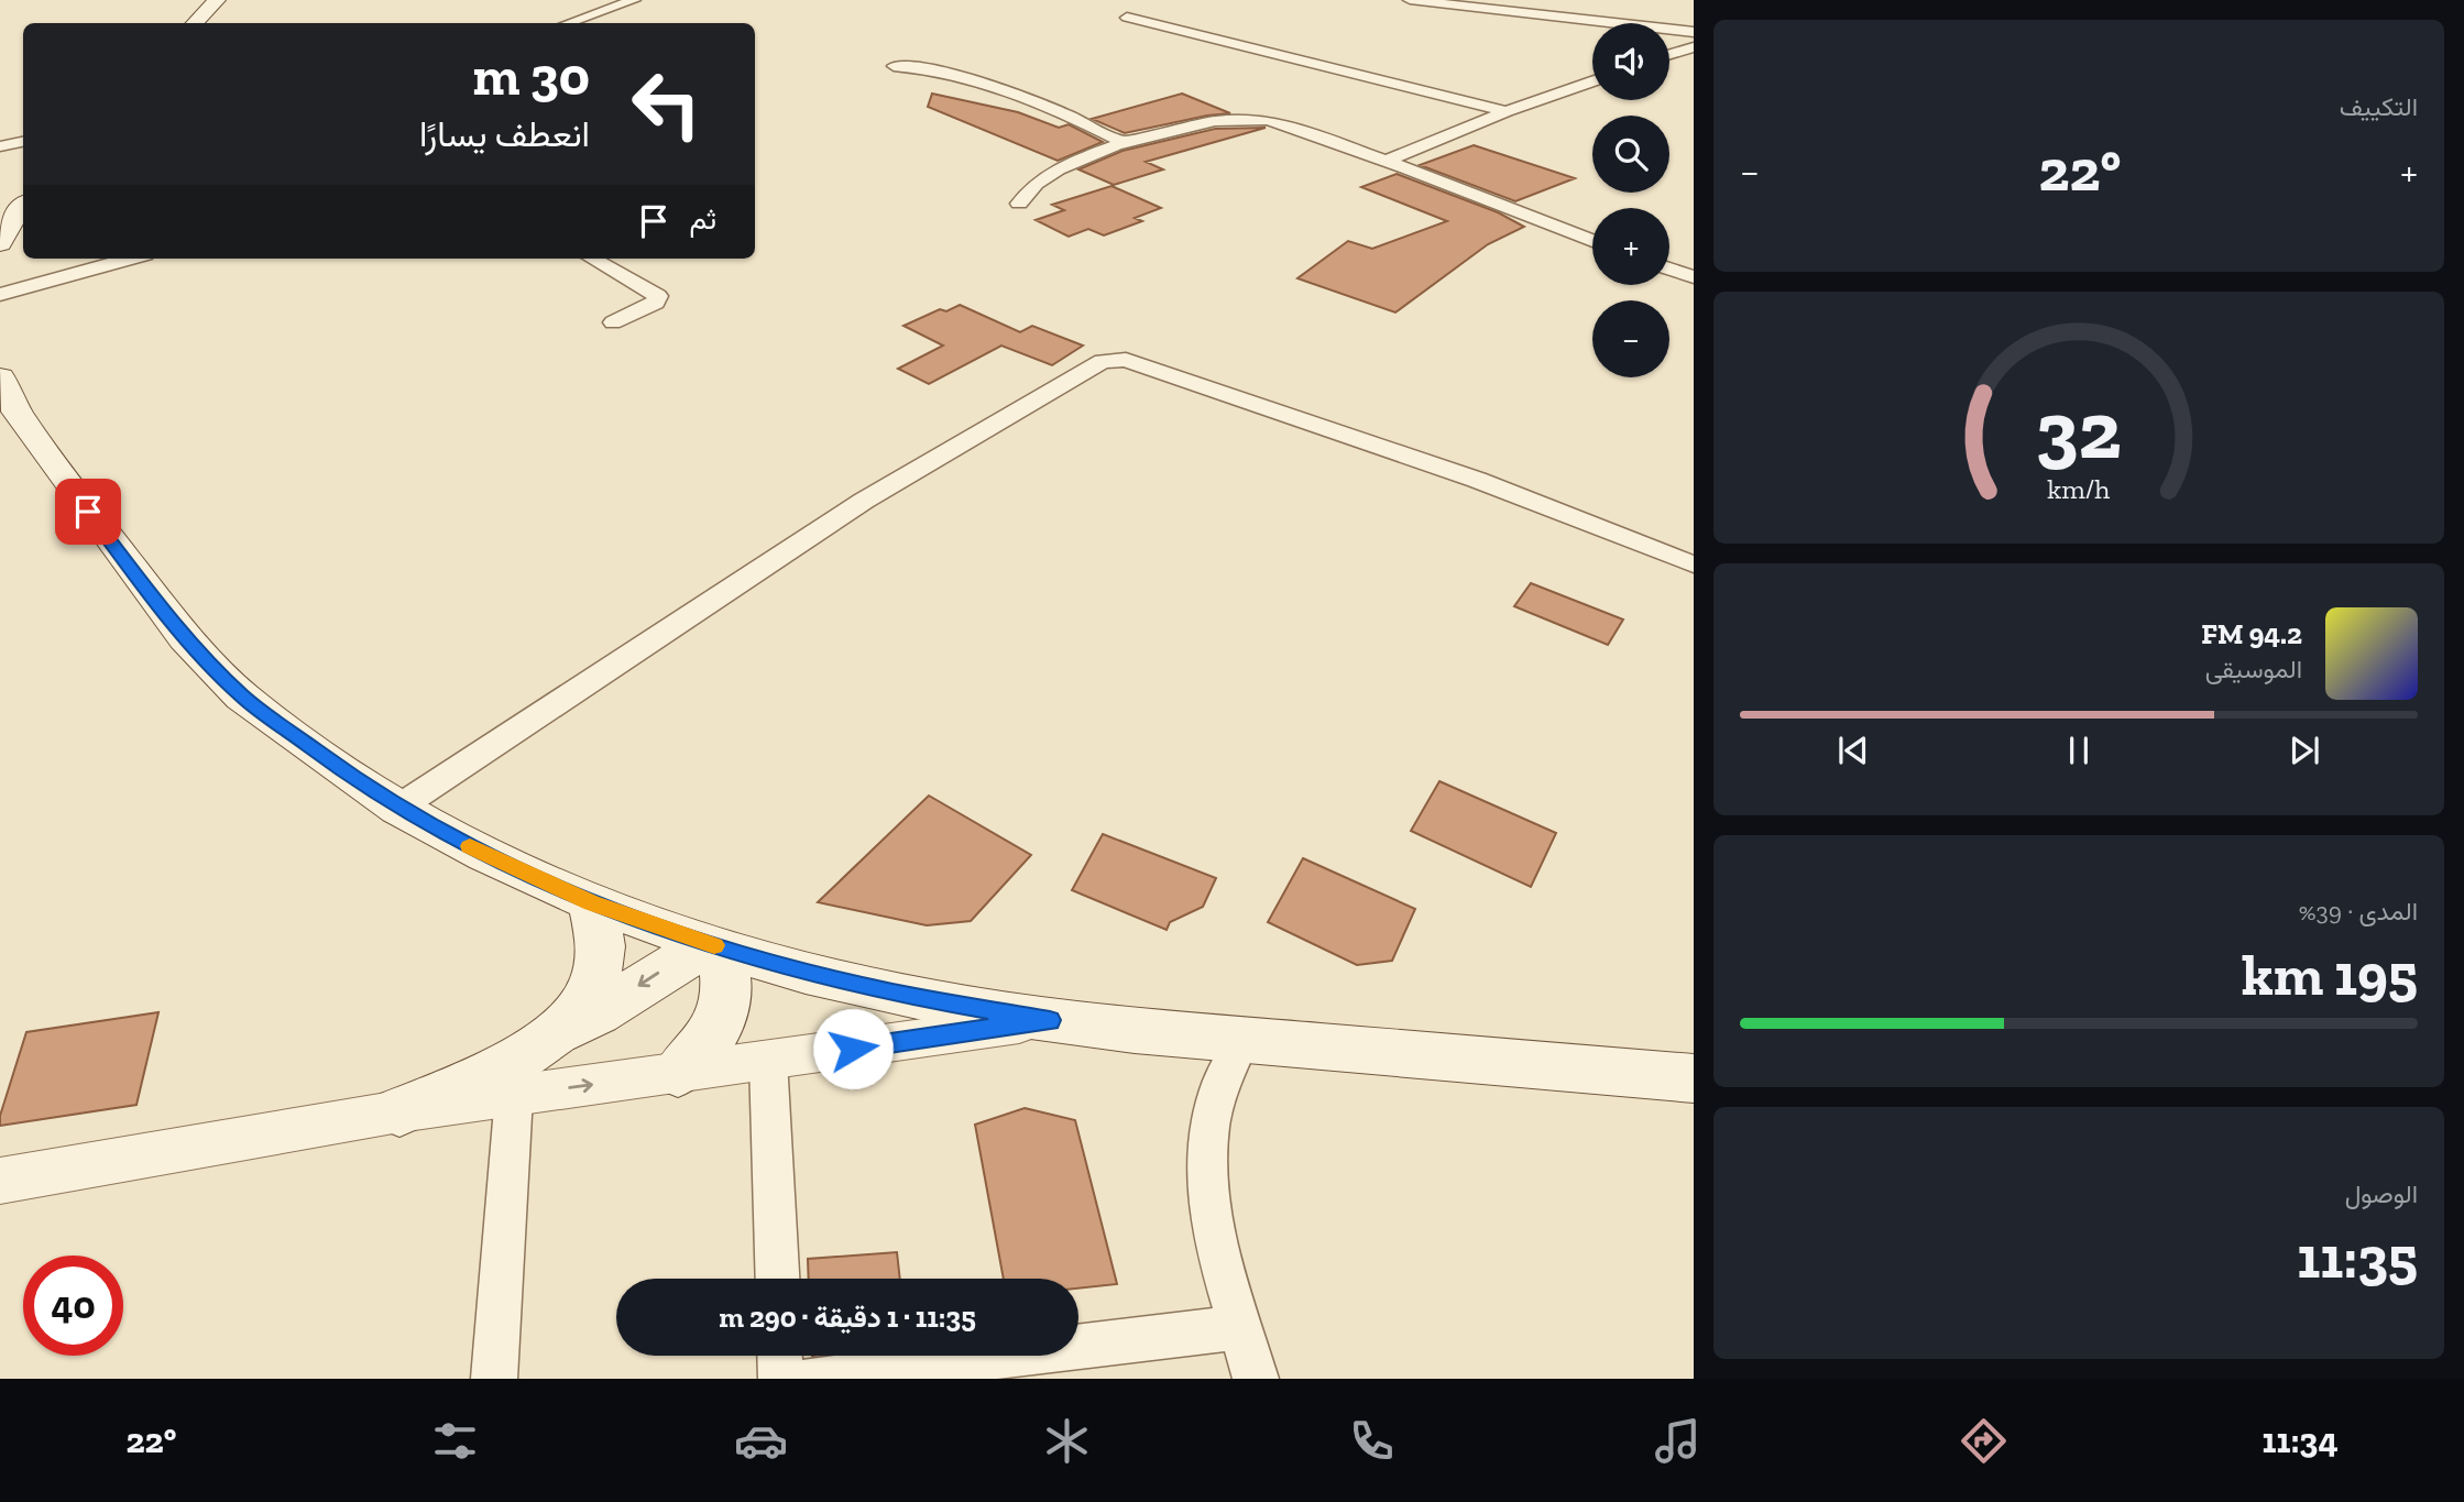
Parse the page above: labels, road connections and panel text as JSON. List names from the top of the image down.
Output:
{
  "page": {
    "tile": [
      "التكييف",
      ["المدى · 39%", "195 km"],
      ["الوصول", "11:35"]
    ],
    "map_buttons": ["+", "−"],
    "turn": ["30 m", "انعطف يسارًا"],
    "heat": ["−", "22°", "+"],
    "then": "ثم",
    "song": ["94.2 FM", "الموسيقى"],
    "limit": "40",
    "trip": "11:35 · 1 دقيقة · 290 m",
    "tabs": ["11:34", "22°"],
    "gauge": ["32", "km/h"]
  }
}
